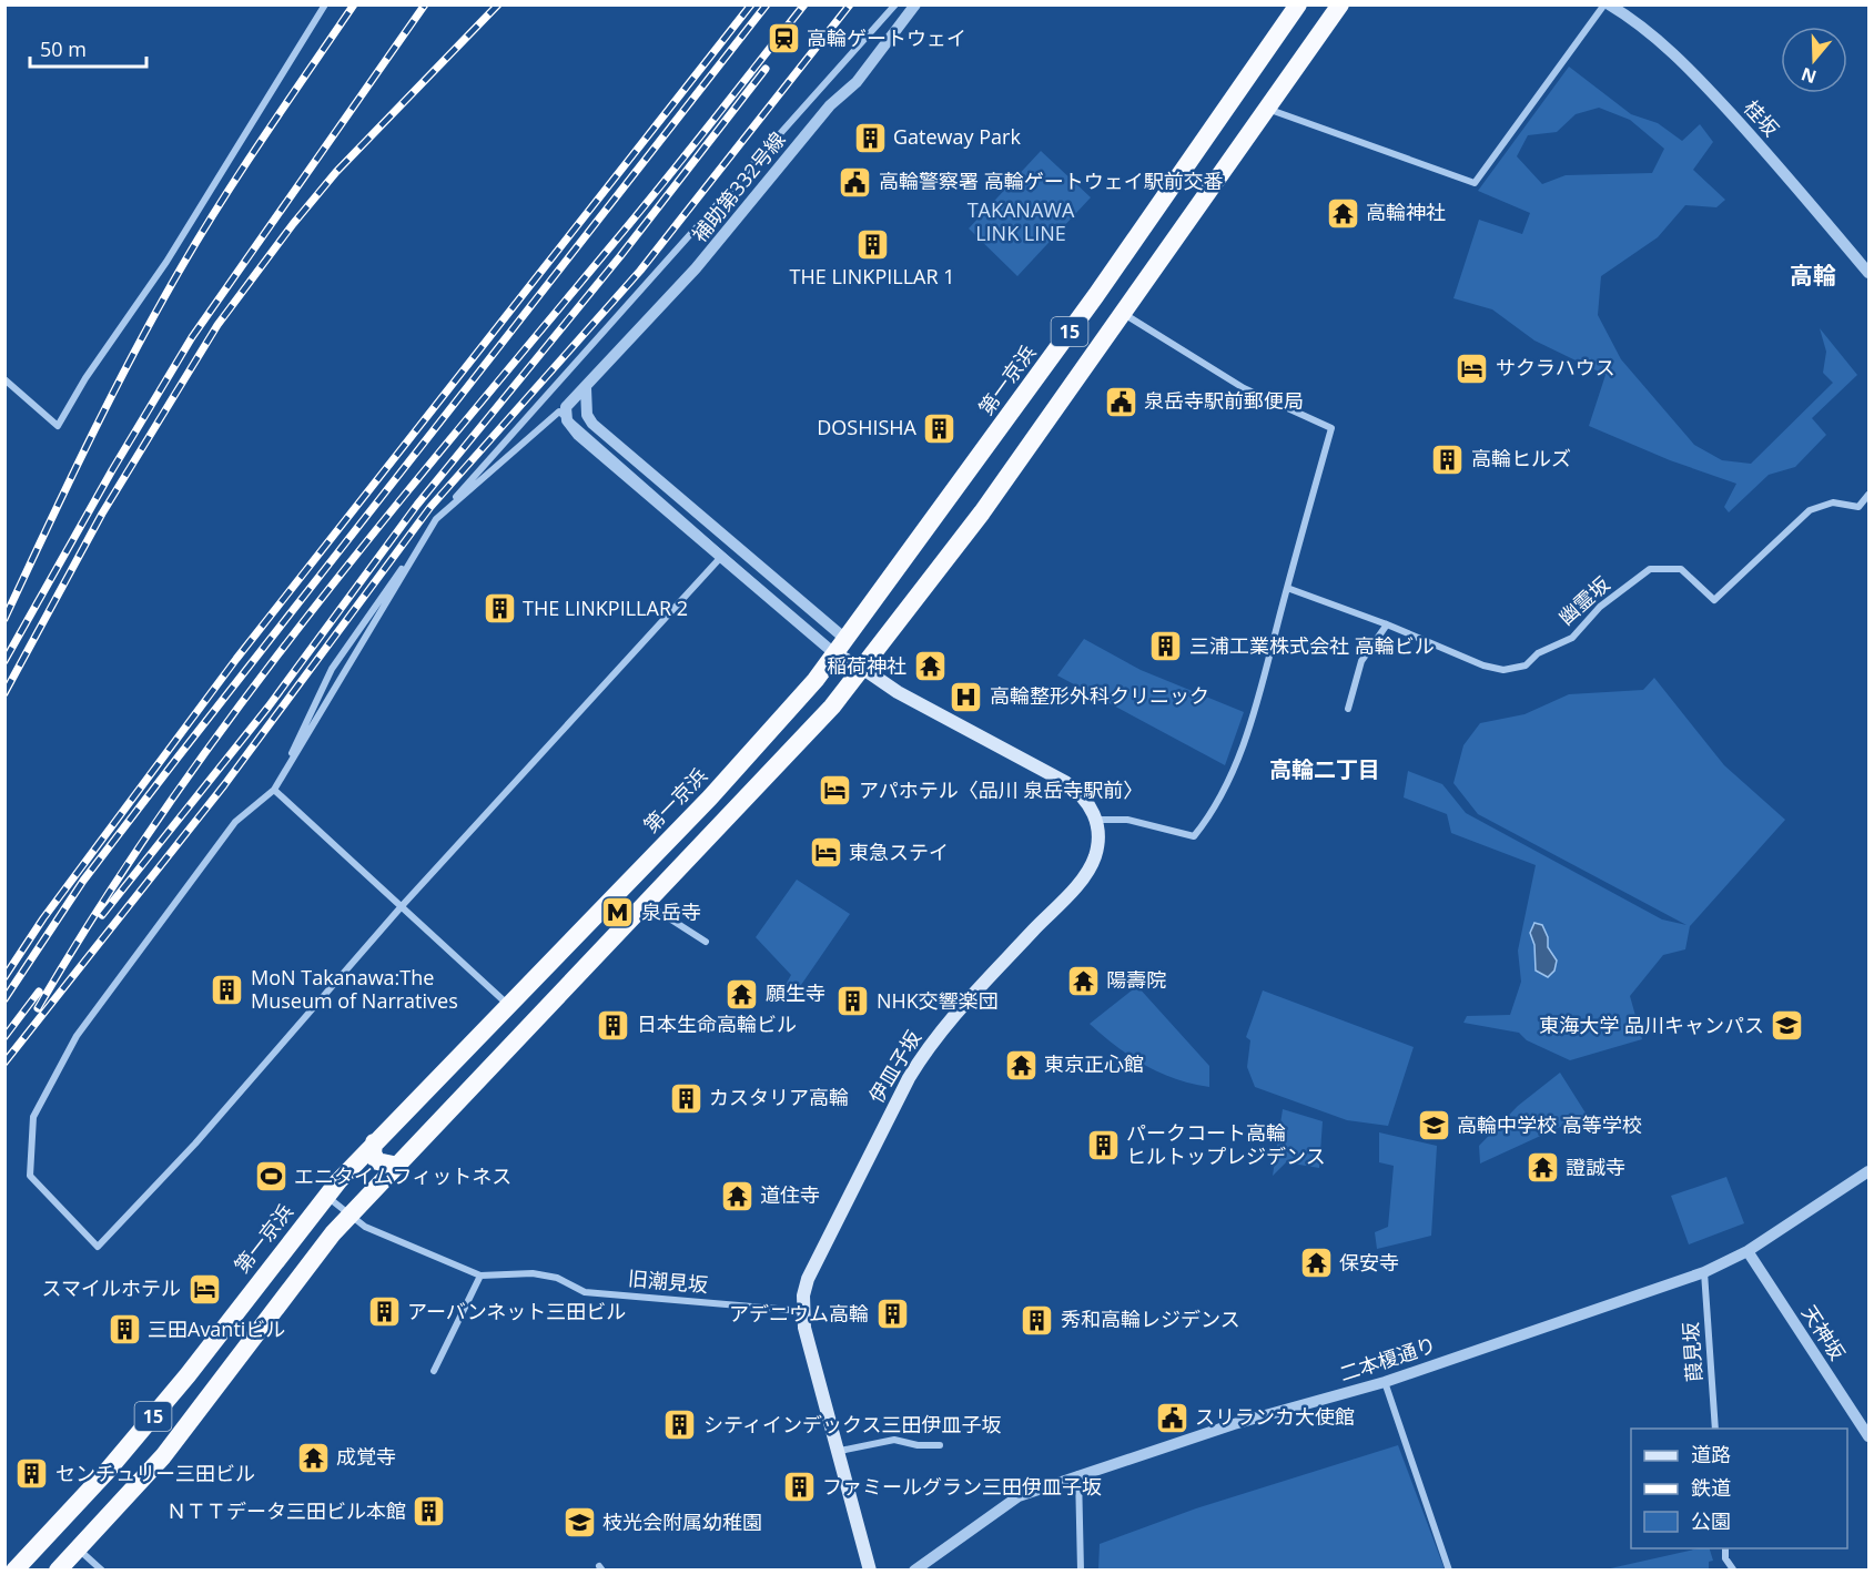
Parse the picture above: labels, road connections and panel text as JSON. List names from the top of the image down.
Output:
{
  "streets": {
    "highway": ["15", "第一京浜"],
    "main road": ["伊皿子坂"],
    "street": [
      "桂坂",
      "補助第332号線",
      "幽霊坂",
      "旧潮見坂",
      "天神坂",
      "葭見坂",
      "二本榎通り"
    ]
  },
  "crossings": [
    ["補助第332号線", "第一京浜"],
    ["伊皿子坂", "旧潮見坂"],
    ["天神坂", "二本榎通り"],
    ["葭見坂", "二本榎通り"]
  ],
  "districts": ["高輪", "高輪二丁目"],
  "parks": ["TAKANAWA LINK LINE"],
  "places": {
    "station": ["高輪ゲートウェイ"],
    "building": [
      "Gateway Park",
      "THE LINKPILLAR 1",
      "DOSHISHA",
      "高輪ヒルズ",
      "THE LINKPILLAR 2",
      "三浦工業株式会社 高輪ビル",
      "MoN Takanawa:The Museum of Narratives",
      "NHK交響楽団",
      "日本生命高輪ビル",
      "カスタリア高輪",
      "パークコート高輪 ヒルトップレジデンス",
      "アーバンネット三田ビル",
      "アデニウム高輪",
      "秀和高輪レジデンス",
      "三田Avantiビル",
      "シティインデックス三田伊皿子坂",
      "センチュリー三田ビル",
      "ファミールグラン三田伊皿子坂",
      "ＮＴＴデータ三田ビル本館"
    ],
    "public building": ["高輪警察署 高輪ゲートウェイ駅前交番", "泉岳寺駅前郵便局", "スリランカ大使館"],
    "temple": [
      "高輪神社",
      "稲荷神社",
      "陽壽院",
      "願生寺",
      "東京正心館",
      "證誠寺",
      "道住寺",
      "保安寺",
      "成覚寺"
    ],
    "hotel": [
      "サクラハウス",
      "アパホテル〈品川 泉岳寺駅前〉",
      "東急ステイ",
      "スマイルホテル"
    ],
    "hospital": ["高輪整形外科クリニック"],
    "metro station": ["泉岳寺"],
    "school or university": ["東海大学 品川キャンパス", "高輪中学校 高等学校", "枝光会附属幼稚園"],
    "sports": ["エニタイムフィットネス"]
  },
  "legend": ["道路", "鉄道", "公園"],
  "scale_bar": "50 m",
  "north": "bottom"
}
